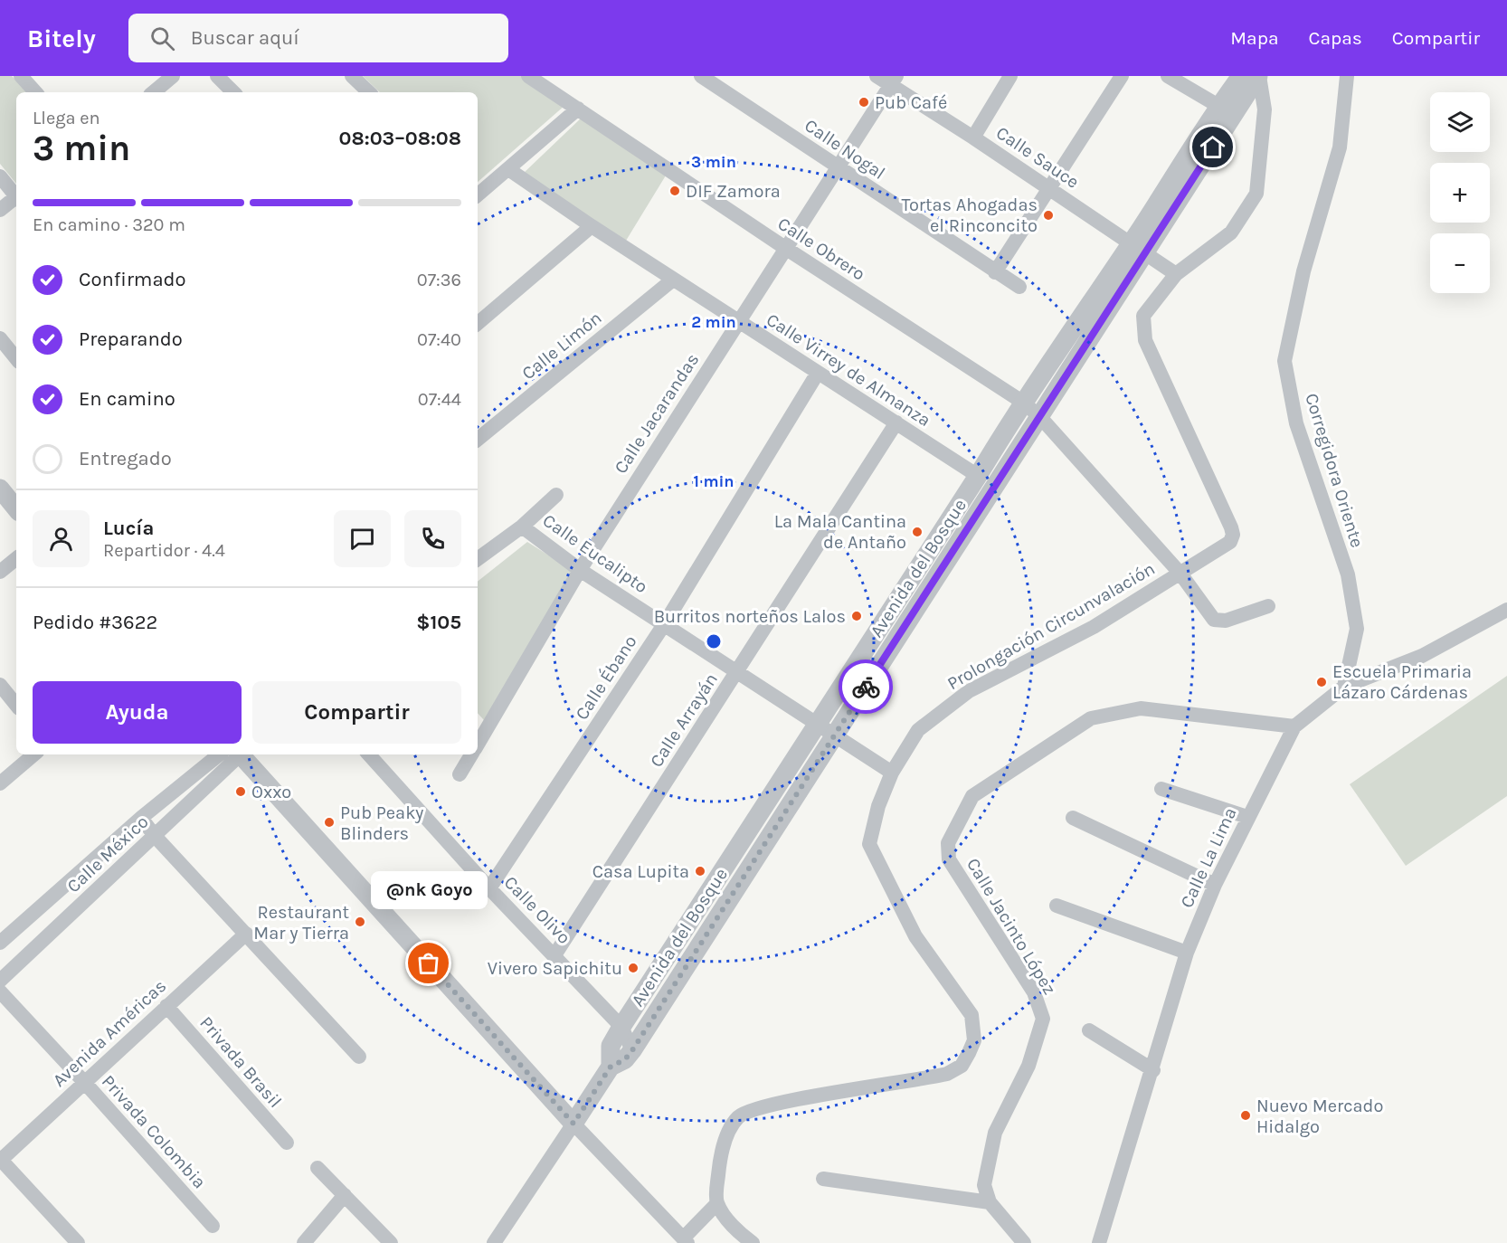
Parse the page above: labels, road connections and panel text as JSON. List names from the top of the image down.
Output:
{
  "streets": {
    "street": [
      "Calle Nogal",
      "Calle Sauce",
      "Calle Obrero",
      "Calle Limón",
      "Calle Virrey de Almanza",
      "Calle Jacarandas",
      "Corregidora Oriente",
      "Calle Eucalipto",
      "Avenida del Bosque",
      "Prolongación Circunvalación",
      "Calle Ébano",
      "Calle Arrayán",
      "Calle México",
      "Calle La Lima",
      "Calle Olivo",
      "Calle Jacinto López",
      "Avenida Américas",
      "Privada Brasil",
      "Privada Colombia"
    ]
  },
  "crossings": [
    ["Calle Nogal", "Calle Jacarandas"],
    ["Calle Sauce", "Calle Jacarandas"],
    ["Calle Sauce", "Avenida del Bosque"],
    ["Calle Sauce", "Prolongación Circunvalación"],
    ["Calle Obrero", "Calle Jacarandas"],
    ["Calle Obrero", "Avenida del Bosque"],
    ["Calle Obrero", "Prolongación Circunvalación"],
    ["Calle Limón", "Calle Virrey de Almanza"],
    ["Calle Virrey de Almanza", "Calle Jacarandas"],
    ["Calle Virrey de Almanza", "Avenida del Bosque"],
    ["Calle Virrey de Almanza", "Calle Ébano"],
    ["Calle Virrey de Almanza", "Calle Arrayán"],
    ["Calle Jacarandas", "Calle Eucalipto"],
    ["Corregidora Oriente", "Calle La Lima"],
    ["Calle Eucalipto", "Avenida del Bosque"],
    ["Calle Eucalipto", "Prolongación Circunvalación"],
    ["Calle Eucalipto", "Calle Ébano"],
    ["Calle Eucalipto", "Calle Arrayán"],
    ["Avenida del Bosque", "Calle Olivo"],
    ["Calle Ébano", "Calle Olivo"],
    ["Calle Arrayán", "Calle Olivo"],
    ["Calle La Lima", "Calle Jacinto López"],
    ["Avenida Américas", "Privada Brasil"],
    ["Avenida Américas", "Privada Colombia"]
  ],
  "places": [
    "Pub Café",
    "DIF Zamora",
    "Tortas Ahogadas el Rinconcito",
    "La Mala Cantina de Antaño",
    "Burritos norteños Lalos",
    "Escuela Primaria Lázaro Cárdenas",
    "Oxxo",
    "Pub Peaky Blinders",
    "Casa Lupita",
    "Restaurant Mar y Tierra",
    "@nk Goyo",
    "Vivero Sapichitu",
    "Nuevo Mercado Hidalgo"
  ],
  "page": {
    "header": "Bitely",
    "search": "Buscar aquí",
    "nav": ["Mapa", "Capas", "Compartir"],
    "map_buttons": ["+", "−"],
    "heading": ["3 min", "Llega en", "08:03–08:08"],
    "panel": [
      "Lucía",
      "Repartidor · 4.4",
      "Pedido #3622",
      "$105"
    ],
    "bar": "En camino · 320 m",
    "list": [
      ["Confirmado", "07:36"],
      ["Preparando", "07:40"],
      ["En camino", "07:44"],
      "Entregado"
    ],
    "buttons": ["Ayuda", "Compartir"],
    "bubble": "@nk Goyo"
  },
  "rings": ["3 min", "2 min", "1 min"]
}
